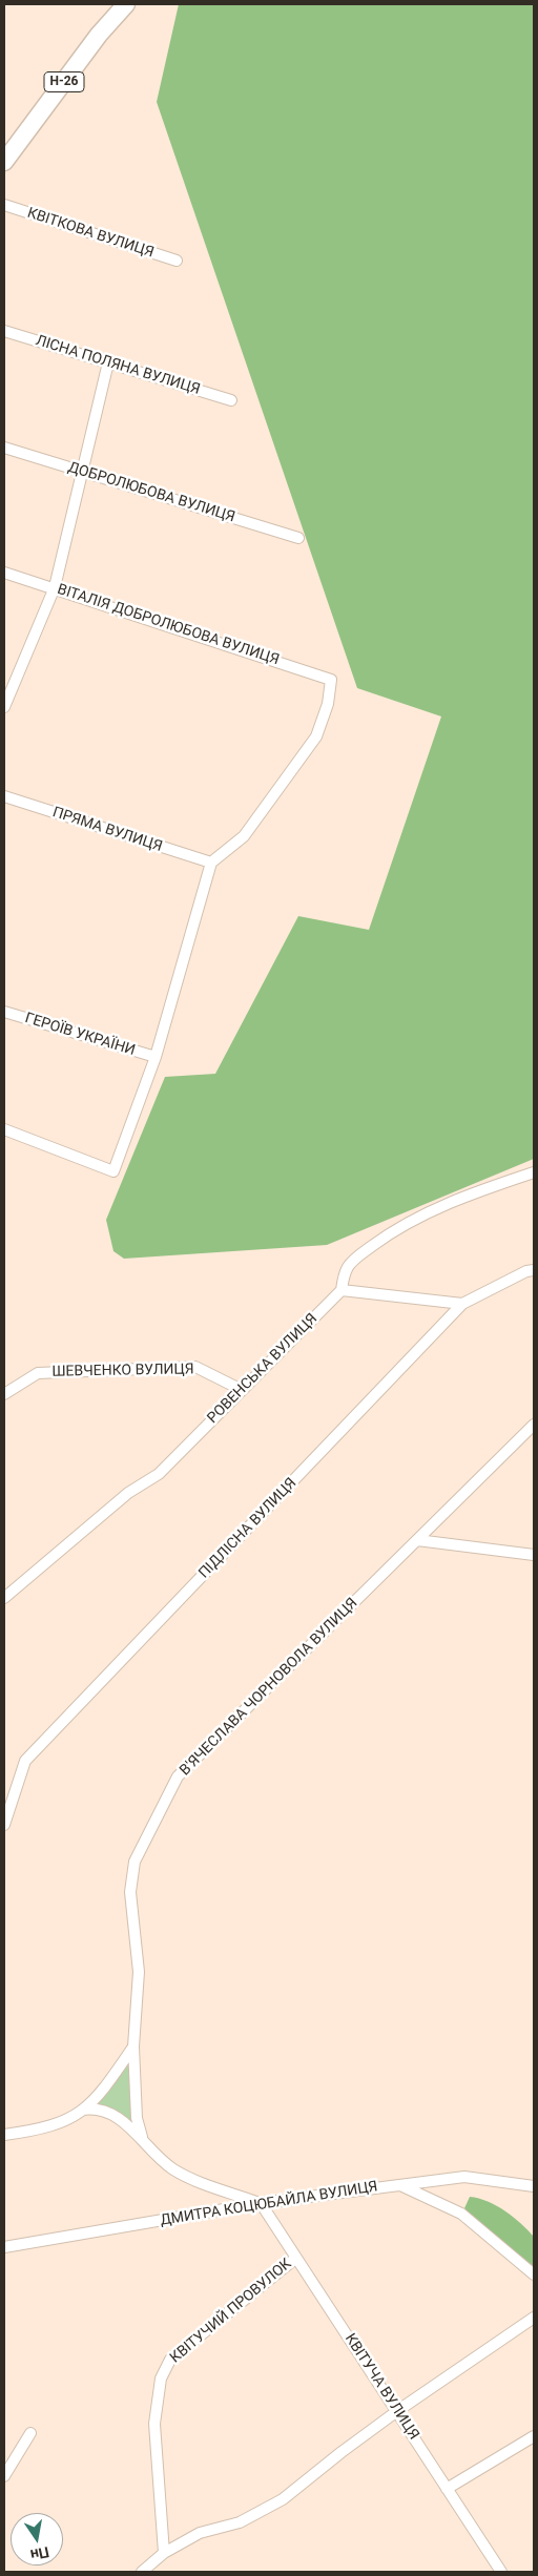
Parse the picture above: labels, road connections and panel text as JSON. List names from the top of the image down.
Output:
{
  "streets": {
    "main road": ["Н-26"],
    "street": [
      "КВІТКОВА ВУЛИЦЯ",
      "ЛІСНА ПОЛЯНА ВУЛИЦЯ",
      "ДОБРОЛЮБОВА ВУЛИЦЯ",
      "ВІТАЛІЯ ДОБРОЛЮБОВА ВУЛИЦЯ",
      "ПРЯМА ВУЛИЦЯ",
      "ГЕРОЇВ УКРАЇНИ",
      "РОВЕНСЬКА ВУЛИЦЯ",
      "ШЕВЧЕНКО ВУЛИЦЯ",
      "ПІДЛІСНА ВУЛИЦЯ",
      "В'ЯЧЕСЛАВА ЧОРНОВОЛА ВУЛИЦЯ",
      "ДМИТРА КОЦЮБАЙЛА ВУЛИЦЯ",
      "КВІТУЧИЙ ПРОВУЛОК",
      "КВІТУЧА ВУЛИЦЯ"
    ]
  },
  "crossings": [
    ["ВІТАЛІЯ ДОБРОЛЮБОВА ВУЛИЦЯ", "ПРЯМА ВУЛИЦЯ"],
    ["РОВЕНСЬКА ВУЛИЦЯ", "ШЕВЧЕНКО ВУЛИЦЯ"],
    ["ДМИТРА КОЦЮБАЙЛА ВУЛИЦЯ", "КВІТУЧА ВУЛИЦЯ"],
    ["КВІТУЧИЙ ПРОВУЛОК", "КВІТУЧА ВУЛИЦЯ"]
  ],
  "north": "bottom"
}
